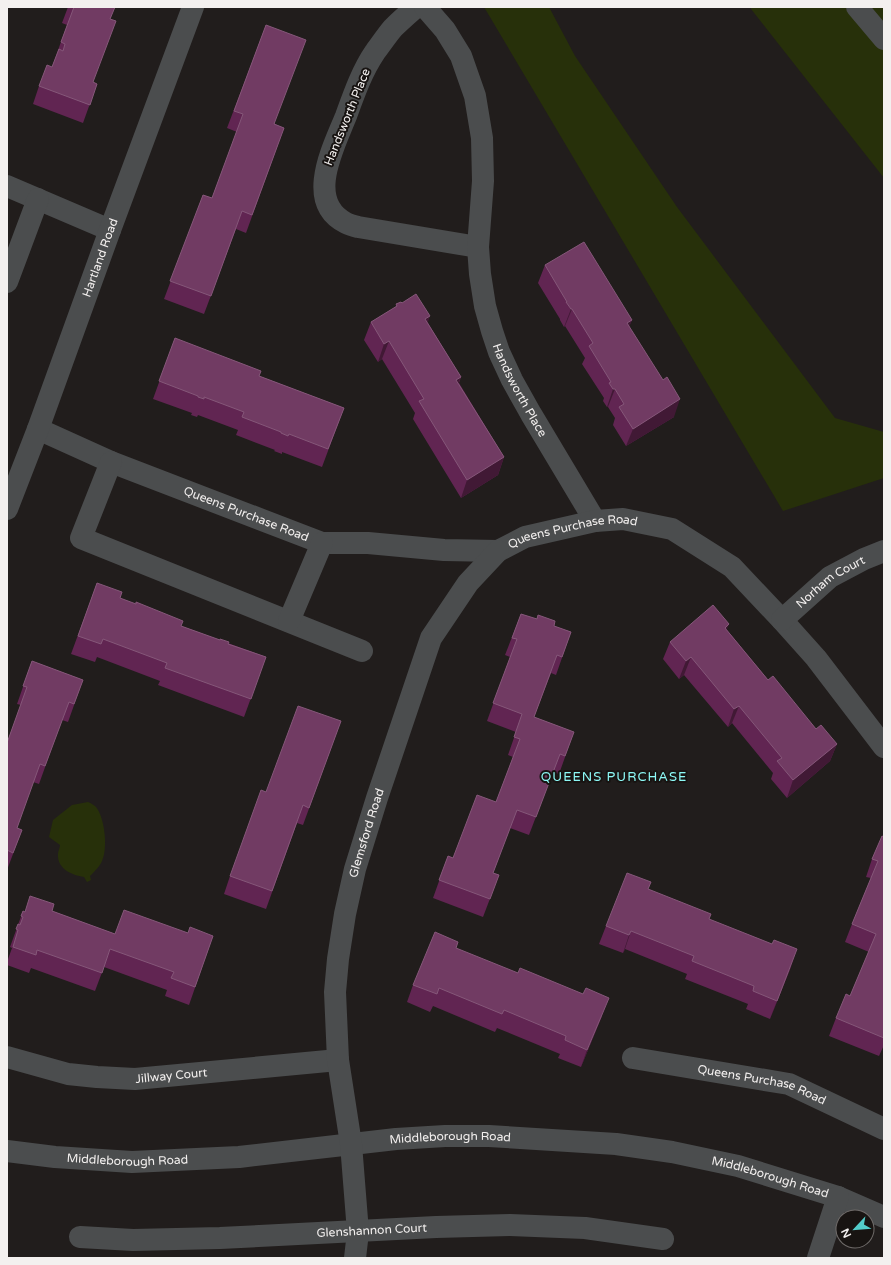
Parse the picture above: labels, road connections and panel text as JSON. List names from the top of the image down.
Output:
{
  "streets": {
    "street": [
      "Handsworth Place",
      "Hartland Road",
      "Queens Purchase Road",
      "Norham Court",
      "Glemsford Road",
      "Jillway Court",
      "Middleborough Road",
      "Glenshannon Court"
    ]
  },
  "crossings": [
    ["Handsworth Place", "Queens Purchase Road"],
    ["Hartland Road", "Queens Purchase Road"],
    ["Queens Purchase Road", "Norham Court"],
    ["Queens Purchase Road", "Glemsford Road"],
    ["Glemsford Road", "Jillway Court"],
    ["Glemsford Road", "Middleborough Road"],
    ["Glemsford Road", "Glenshannon Court"]
  ],
  "districts": ["QUEENS PURCHASE"],
  "north": "bottom left"
}
